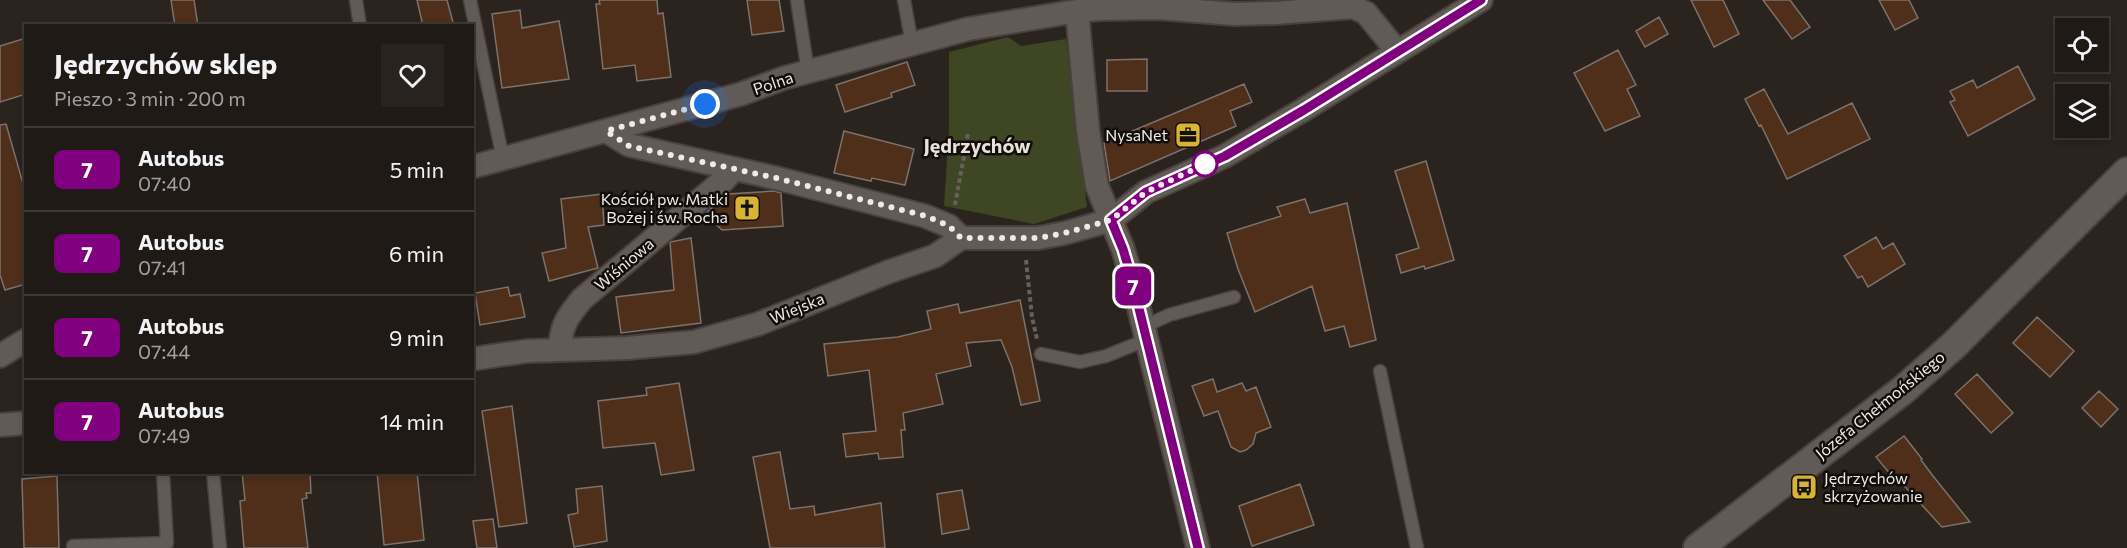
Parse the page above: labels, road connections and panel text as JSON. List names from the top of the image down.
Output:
{
  "streets": {
    "street": [
      "Polna",
      "Wiśniowa",
      "Wiejska",
      "Józefa Chełmońskiego"
    ]
  },
  "crossings": [
    ["Wiśniowa", "Wiejska"]
  ],
  "districts": ["Jędrzychów"],
  "places": {
    "office": ["NysaNet"],
    "church": ["Kościół pw. Matki Bożej i św. Rocha"],
    "bus stop": ["Jędrzychów skrzyżowanie"]
  },
  "lines": ["bus line 7"],
  "page": {
    "on_map": "7",
    "heading": ["Jędrzychów sklep", "Pieszo · 3 min · 200 m"],
    "list": [
      {
        "mark": "7",
        "name": "Autobus",
        "note": "07:40",
        "value": "5 min"
      },
      {
        "mark": "7",
        "name": "Autobus",
        "note": "07:41",
        "value": "6 min"
      },
      {
        "mark": "7",
        "name": "Autobus",
        "note": "07:44",
        "value": "9 min"
      },
      {
        "mark": "7",
        "name": "Autobus",
        "note": "07:49",
        "value": "14 min"
      }
    ]
  }
}
